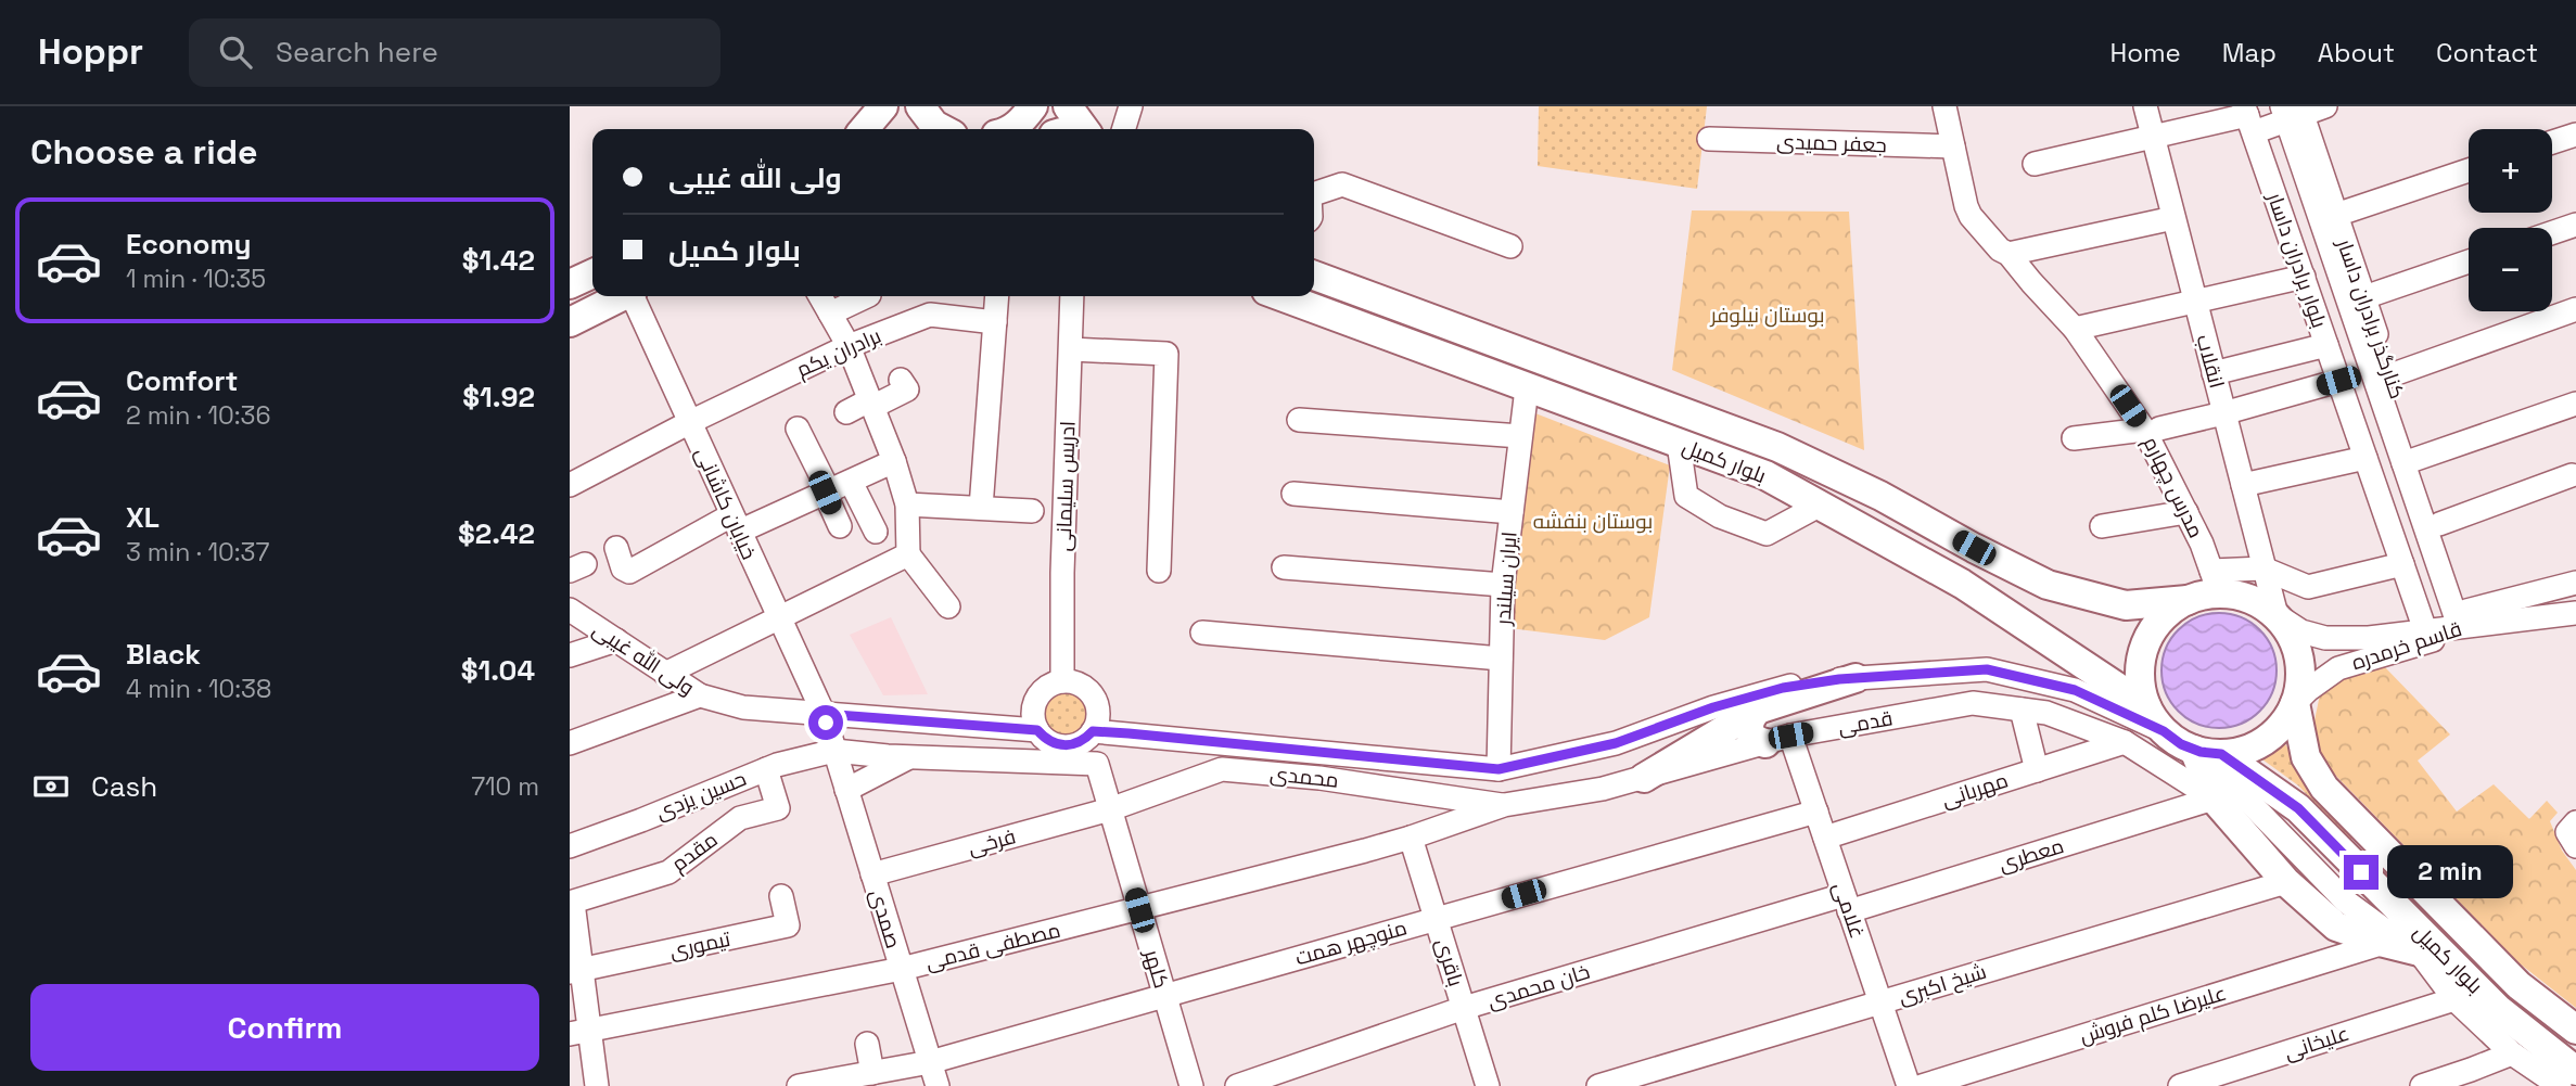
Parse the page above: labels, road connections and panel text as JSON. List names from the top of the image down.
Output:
{
  "streets": {
    "main road": ["بلوار کمیل"],
    "street": [
      "جعفر حمیدی",
      "بلوار برادران داسار",
      "کنارگذر برادران داسار",
      "برادران یکم",
      "انقلاب",
      "ادریس سلیمانی",
      "مدرس چهارم",
      "خیابان کاشانی",
      "ایران سیلندر",
      "قاسم خرمدره",
      "ولی الله غیبی",
      "قدمی",
      "محمدی",
      "مهربانی",
      "حسین یزدی",
      "فرخی",
      "مقدم",
      "معطری",
      "غلامی",
      "صمدی",
      "منوچهر همت",
      "تیموری",
      "مصطفی قدمی",
      "باقری",
      "کلهر",
      "شیخ اکبری",
      "خان محمدی",
      "علیرضا کلم فروش",
      "علیخانی"
    ]
  },
  "crossings": [
    ["جعفر حمیدی", "مدرس چهارم"],
    ["بلوار برادران داسار", "کنارگذر برادران داسار"],
    ["بلوار برادران داسار", "قاسم خرمدره"],
    ["کنارگذر برادران داسار", "قاسم خرمدره"],
    ["برادران یکم", "خیابان کاشانی"],
    ["انقلاب", "بلوار کمیل"],
    ["انقلاب", "مدرس چهارم"],
    ["انقلاب", "قاسم خرمدره"],
    ["بلوار کمیل", "مدرس چهارم"],
    ["بلوار کمیل", "ایران سیلندر"],
    ["بلوار کمیل", "قاسم خرمدره"],
    ["ادریس سلیمانی", "ولی الله غیبی"],
    ["مدرس چهارم", "قاسم خرمدره"],
    ["خیابان کاشانی", "ولی الله غیبی"],
    ["خیابان کاشانی", "حسین یزدی"],
    ["خیابان کاشانی", "صمدی"],
    ["قدمی", "محمدی"],
    ["قدمی", "مهربانی"],
    ["قدمی", "معطری"],
    ["قدمی", "غلامی"],
    ["قدمی", "مصطفی قدمی"],
    ["محمدی", "فرخی"],
    ["محمدی", "مصطفی قدمی"],
    ["محمدی", "کلهر"],
    ["مهربانی", "غلامی"],
    ["حسین یزدی", "مقدم"],
    ["حسین یزدی", "صمدی"],
    ["فرخی", "صمدی"],
    ["فرخی", "کلهر"],
    ["معطری", "غلامی"],
    ["معطری", "خان محمدی"],
    ["غلامی", "منوچهر همت"],
    ["غلامی", "شیخ اکبری"],
    ["غلامی", "خان محمدی"],
    ["صمدی", "منوچهر همت"],
    ["صمدی", "مصطفی قدمی"],
    ["منوچهر همت", "باقری"],
    ["منوچهر همت", "کلهر"],
    ["مصطفی قدمی", "باقری"],
    ["مصطفی قدمی", "کلهر"],
    ["باقری", "خان محمدی"]
  ],
  "parks": ["بوستان نیلوفر", "بوستان بنفشه"],
  "page": {
    "header": "Hoppr",
    "search": "Search here",
    "nav": [
      "Home",
      "Map",
      "About",
      "Contact"
    ],
    "heading": "Choose a ride",
    "map_buttons": ["+", "−"],
    "banner": ["ولی الله غیبی", "بلوار کمیل"],
    "list": [
      {
        "name": "Economy",
        "note": "1 min · 10:35",
        "value": "$1.42"
      },
      {
        "name": "Comfort",
        "note": "2 min · 10:36",
        "value": "$1.92"
      },
      {
        "name": "XL",
        "note": "3 min · 10:37",
        "value": "$2.42"
      },
      {
        "name": "Black",
        "note": "4 min · 10:38",
        "value": "$1.04"
      }
    ],
    "pay": ["Cash", "710 m"],
    "bubble": "2 min",
    "buttons": "Confirm"
  }
}
